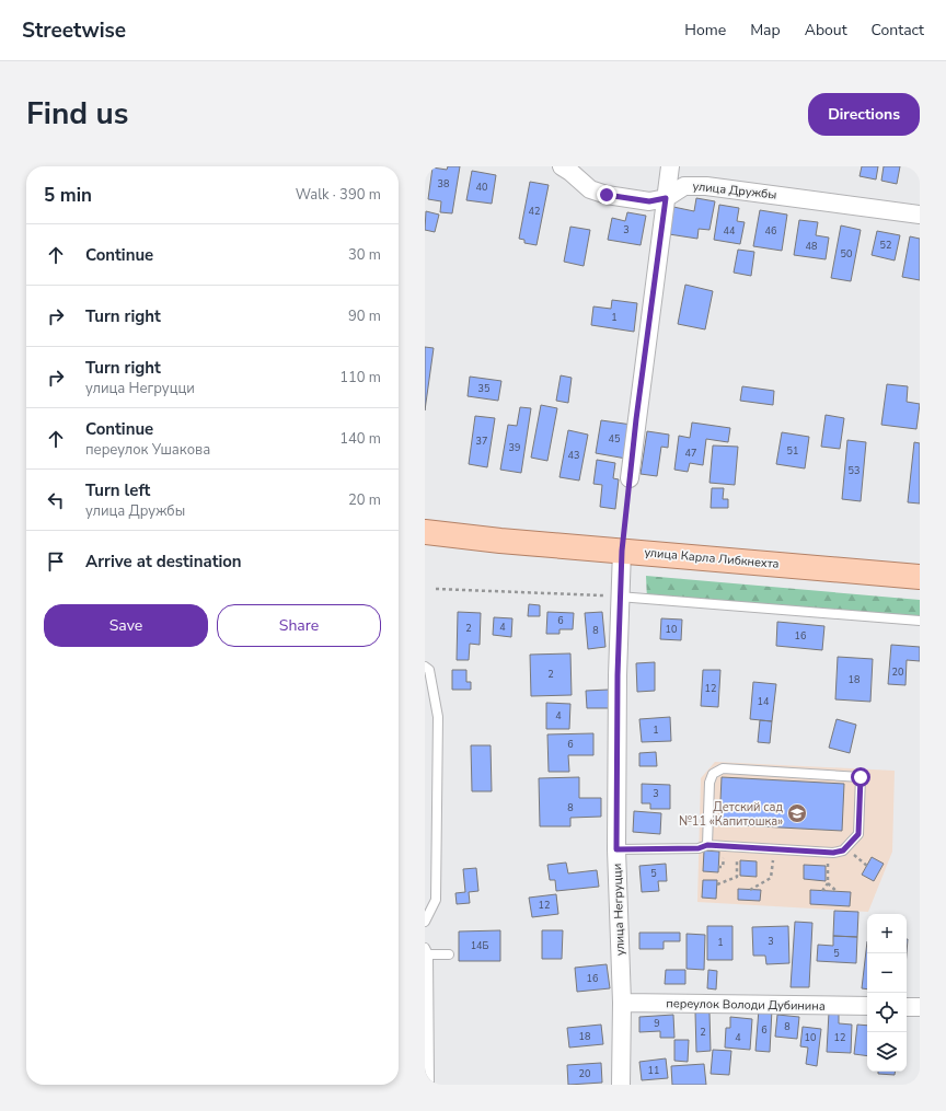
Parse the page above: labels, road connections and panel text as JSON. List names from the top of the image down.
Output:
{
  "streets": {
    "main road": ["улица Карла Либкнехта"],
    "street": ["улица Дружбы", "улица Негруцци", "переулок Володи Дубинина"]
  },
  "crossings": [
    ["улица Карла Либкнехта", "улица Негруцци"],
    ["улица Негруцци", "переулок Володи Дубинина"]
  ],
  "places": {
    "school or university": ["Детский сад №11 «Капитошка»"]
  },
  "house_numbers": [
    "38",
    "40",
    "42",
    "3",
    "44",
    "46",
    "52",
    "48",
    "50",
    "1",
    "35",
    "45",
    "37",
    "39",
    "51",
    "47",
    "43",
    "53",
    "6",
    "4",
    "2",
    "10",
    "8",
    "16",
    "20",
    "2",
    "18",
    "12",
    "14",
    "4",
    "1",
    "6",
    "3",
    "8",
    "5",
    "12",
    "3",
    "1",
    "14Б",
    "5",
    "16",
    "9",
    "8",
    "6",
    "2",
    "18",
    "4",
    "10",
    "12",
    "11",
    "20"
  ],
  "page": {
    "header": "Streetwise",
    "nav": [
      "Home",
      "Map",
      "About",
      "Contact"
    ],
    "title": "Find us",
    "buttons": [
      "Directions",
      ["Save", "Share"]
    ],
    "heading": ["5 min", "Walk · 390 m"],
    "list": [
      ["Continue", "30 m"],
      ["Turn right", "90 m"],
      ["Turn right", "улица Негруцци", "110 m"],
      ["Continue", "переулок Ушакова", "140 m"],
      ["Turn left", "улица Дружбы", "20 m"],
      "Arrive at destination"
    ],
    "map_buttons": ["+", "−"]
  }
}
